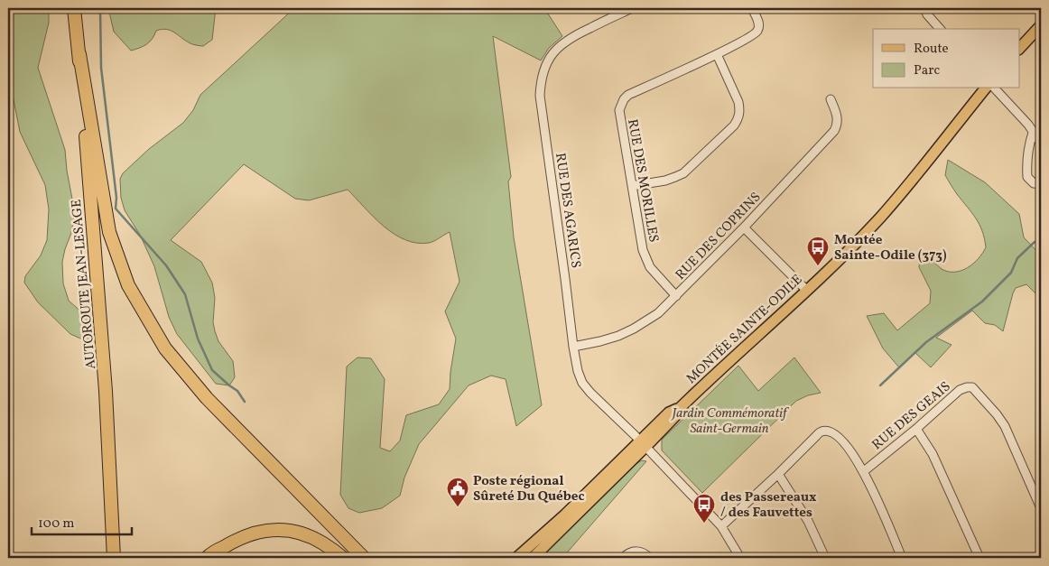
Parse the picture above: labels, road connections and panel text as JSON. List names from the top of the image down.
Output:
{
  "streets": {
    "highway": ["AUTOROUTE JEAN-LESAGE"],
    "main road": ["MONTÉE SAINTE-ODILE"],
    "street": [
      "RUE DES MORILLES",
      "RUE DES AGARICS",
      "RUE DES COPRINS",
      "RUE DES GEAIS"
    ]
  },
  "crossings": [
    ["RUE DES MORILLES", "RUE DES COPRINS"],
    ["RUE DES AGARICS", "RUE DES COPRINS"],
    ["RUE DES AGARICS", "MONTÉE SAINTE-ODILE"]
  ],
  "parks": ["Jardin Commémoratif Saint-Germain"],
  "places": {
    "bus stop": ["Montée Sainte-Odile (373)", "des Passereaux / des Fauvettes"],
    "public building": ["Poste régional Sûreté Du Québec"]
  },
  "legend": ["Route", "Parc"],
  "scale_bar": "100 m"
}
